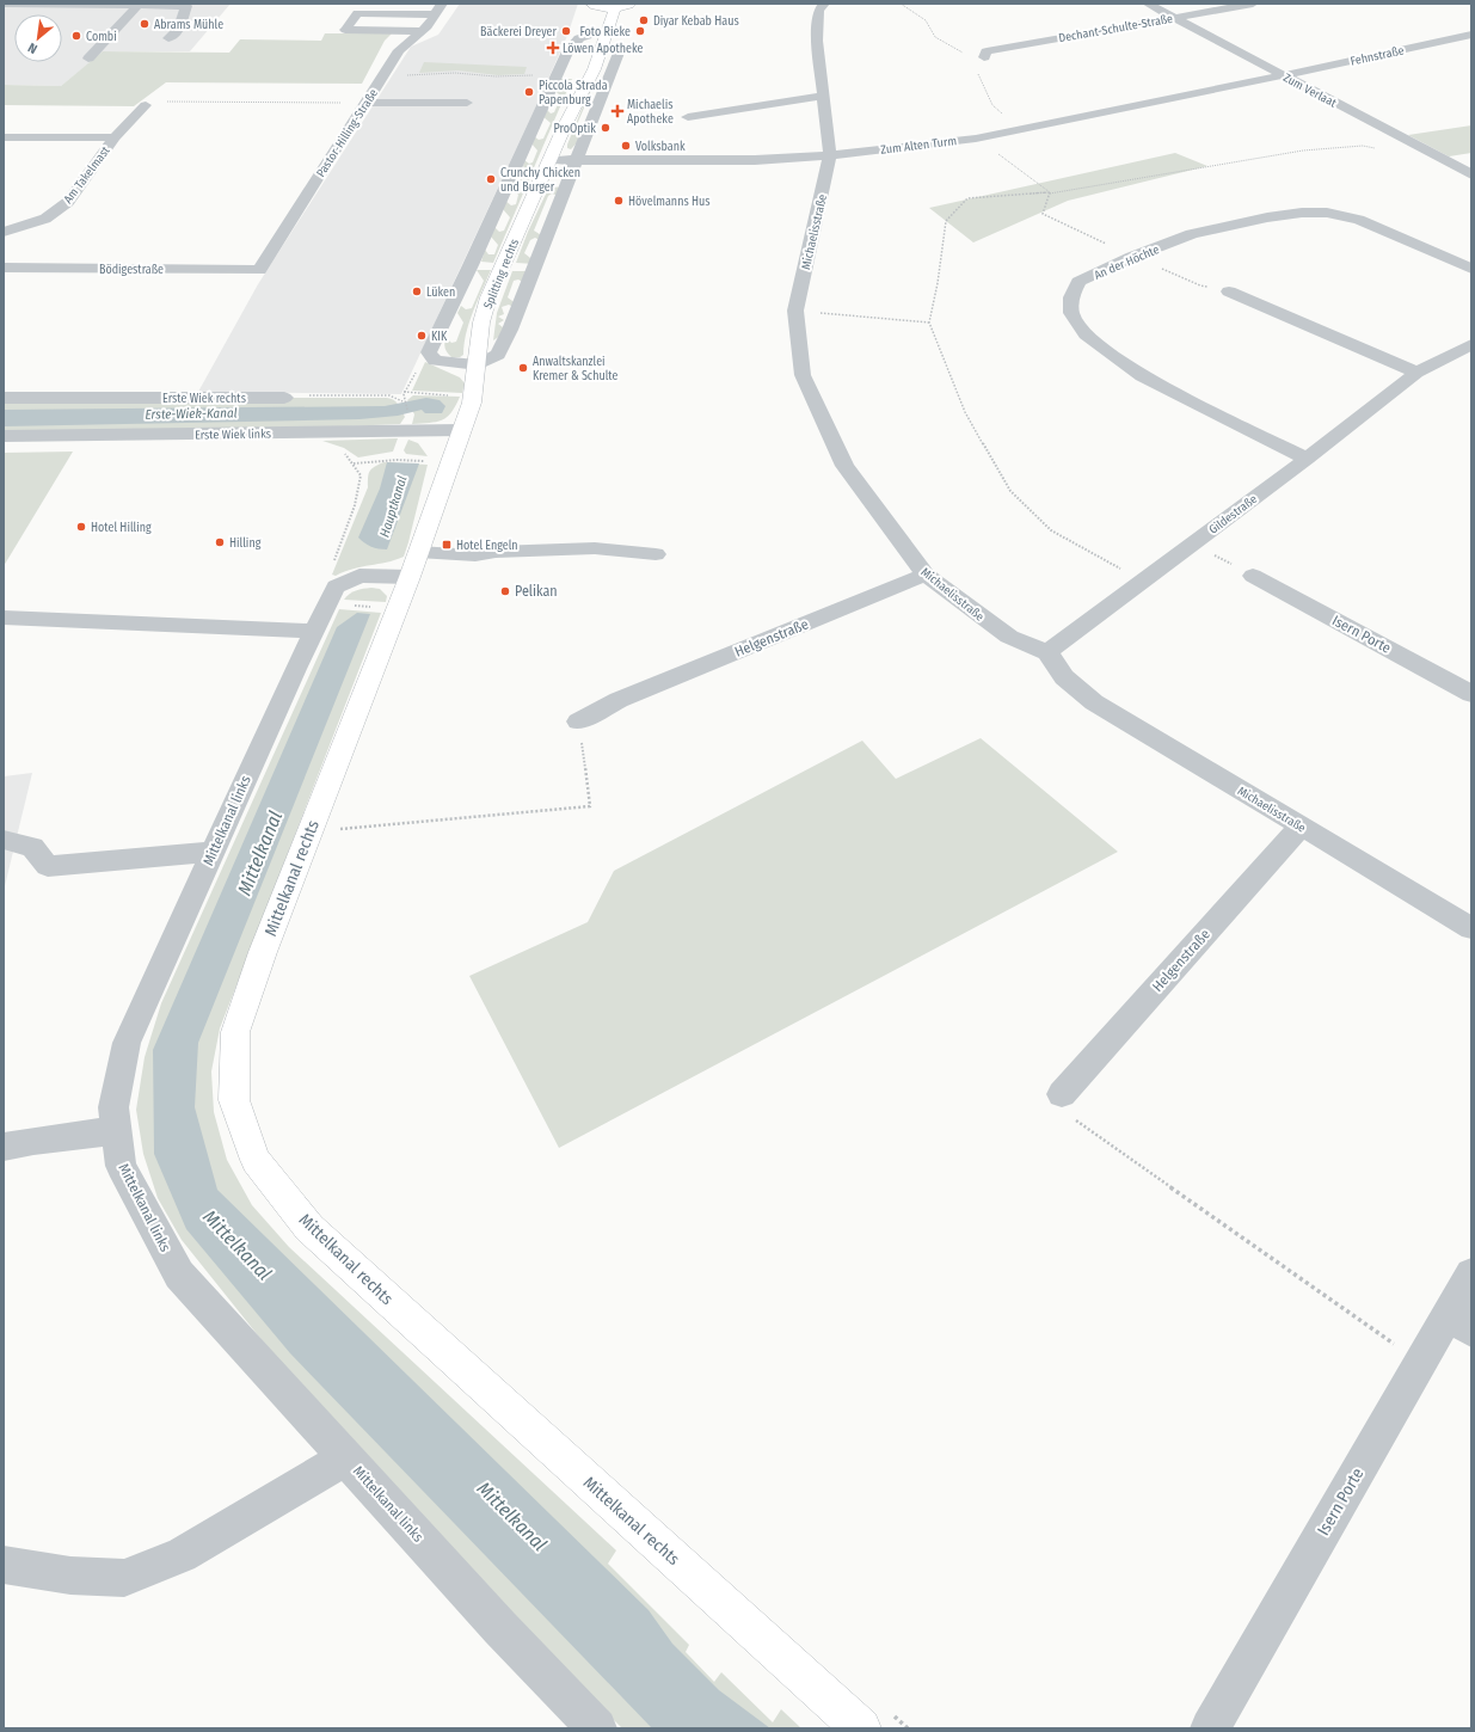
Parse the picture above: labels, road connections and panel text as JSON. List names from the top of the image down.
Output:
{
  "streets": {
    "main road": ["Splitting rechts", "Mittelkanal rechts"],
    "street": [
      "Dechant-Schulte-Straße",
      "Fehnstraße",
      "Zum Verlaat",
      "Pastor-Hilling-Straße",
      "Zum Alten Turm",
      "Am Takelmast",
      "Michaelisstraße",
      "An der Höchte",
      "Bödigestraße",
      "Erste Wiek rechts",
      "Erste Wiek links",
      "Gildestraße",
      "Isern Porte",
      "Helgenstraße",
      "Mittelkanal links"
    ]
  },
  "crossings": [
    ["Dechant-Schulte-Straße", "Zum Verlaat"],
    ["Fehnstraße", "Zum Verlaat"],
    ["Fehnstraße", "Zum Alten Turm"],
    ["Zum Verlaat", "Zum Alten Turm"],
    ["Pastor-Hilling-Straße", "Bödigestraße"],
    ["Zum Alten Turm", "Michaelisstraße"],
    ["Zum Alten Turm", "Splitting rechts"],
    ["Michaelisstraße", "Gildestraße"],
    ["Michaelisstraße", "Helgenstraße"],
    ["An der Höchte", "Gildestraße"],
    ["Splitting rechts", "Erste Wiek links"],
    ["Splitting rechts", "Mittelkanal rechts"]
  ],
  "water": ["Erste-Wiek-Kanal", "Hauptkanal", "Mittelkanal"],
  "places": {
    "other": [
      "Diyar Kebab Haus",
      "Abrams Mühle",
      "Bäckerei Dreyer",
      "Foto Rieke",
      "Combi",
      "Piccola Strada Papenburg",
      "ProOptik",
      "Volksbank",
      "Crunchy Chicken und Burger",
      "Hövelmanns Hus",
      "Lüken",
      "KIK",
      "Anwaltskanzlei Kremer & Schulte",
      "Hotel Hilling",
      "Hilling",
      "Pelikan"
    ],
    "health": ["Löwen Apotheke", "Michaelis Apotheke"],
    "transit": ["Hotel Engeln"]
  },
  "north": "bottom left"
}
